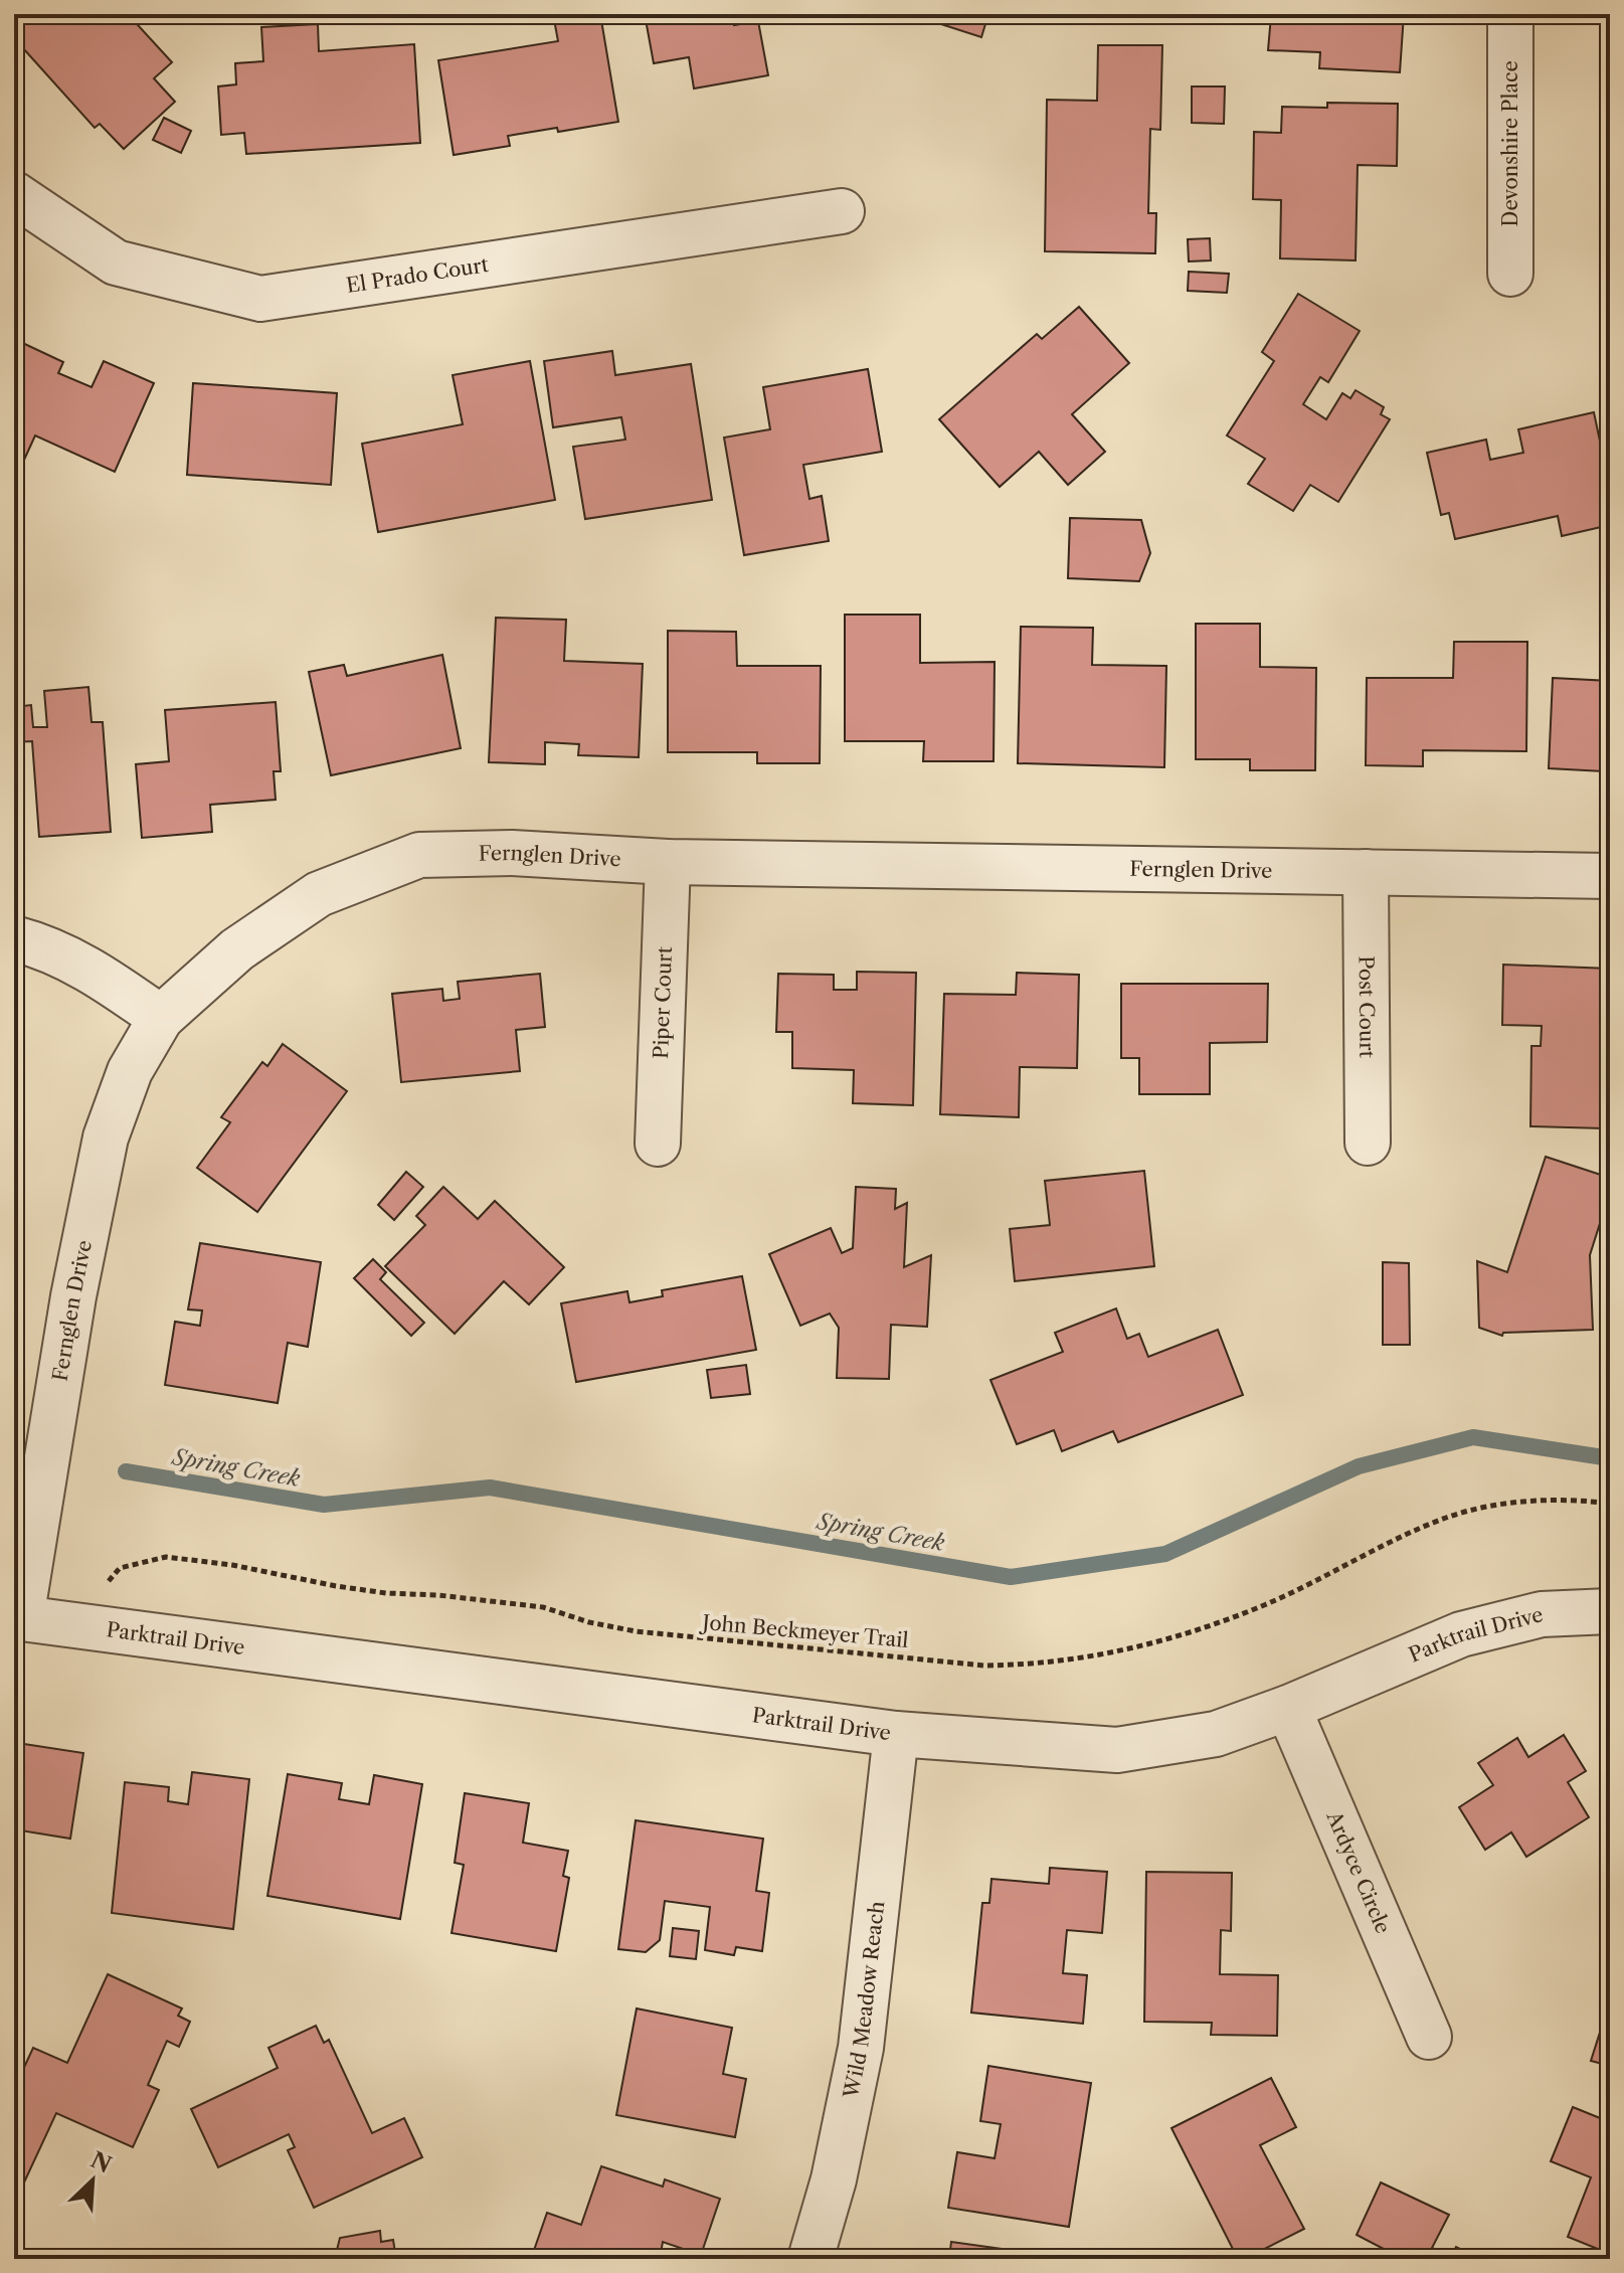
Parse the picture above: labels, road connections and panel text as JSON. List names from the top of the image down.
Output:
{
  "streets": {
    "street": [
      "Devonshire Place",
      "El Prado Court",
      "Fernglen Drive",
      "Piper Court",
      "Post Court",
      "Parktrail Drive",
      "Ardyce Circle",
      "Wild Meadow Reach"
    ],
    "path": ["John Beckmeyer Trail"]
  },
  "crossings": [
    ["Fernglen Drive", "Piper Court"],
    ["Fernglen Drive", "Post Court"],
    ["Fernglen Drive", "Parktrail Drive"],
    ["Parktrail Drive", "Ardyce Circle"],
    ["Parktrail Drive", "Wild Meadow Reach"]
  ],
  "water": ["Spring Creek"],
  "north": "top right"
}
